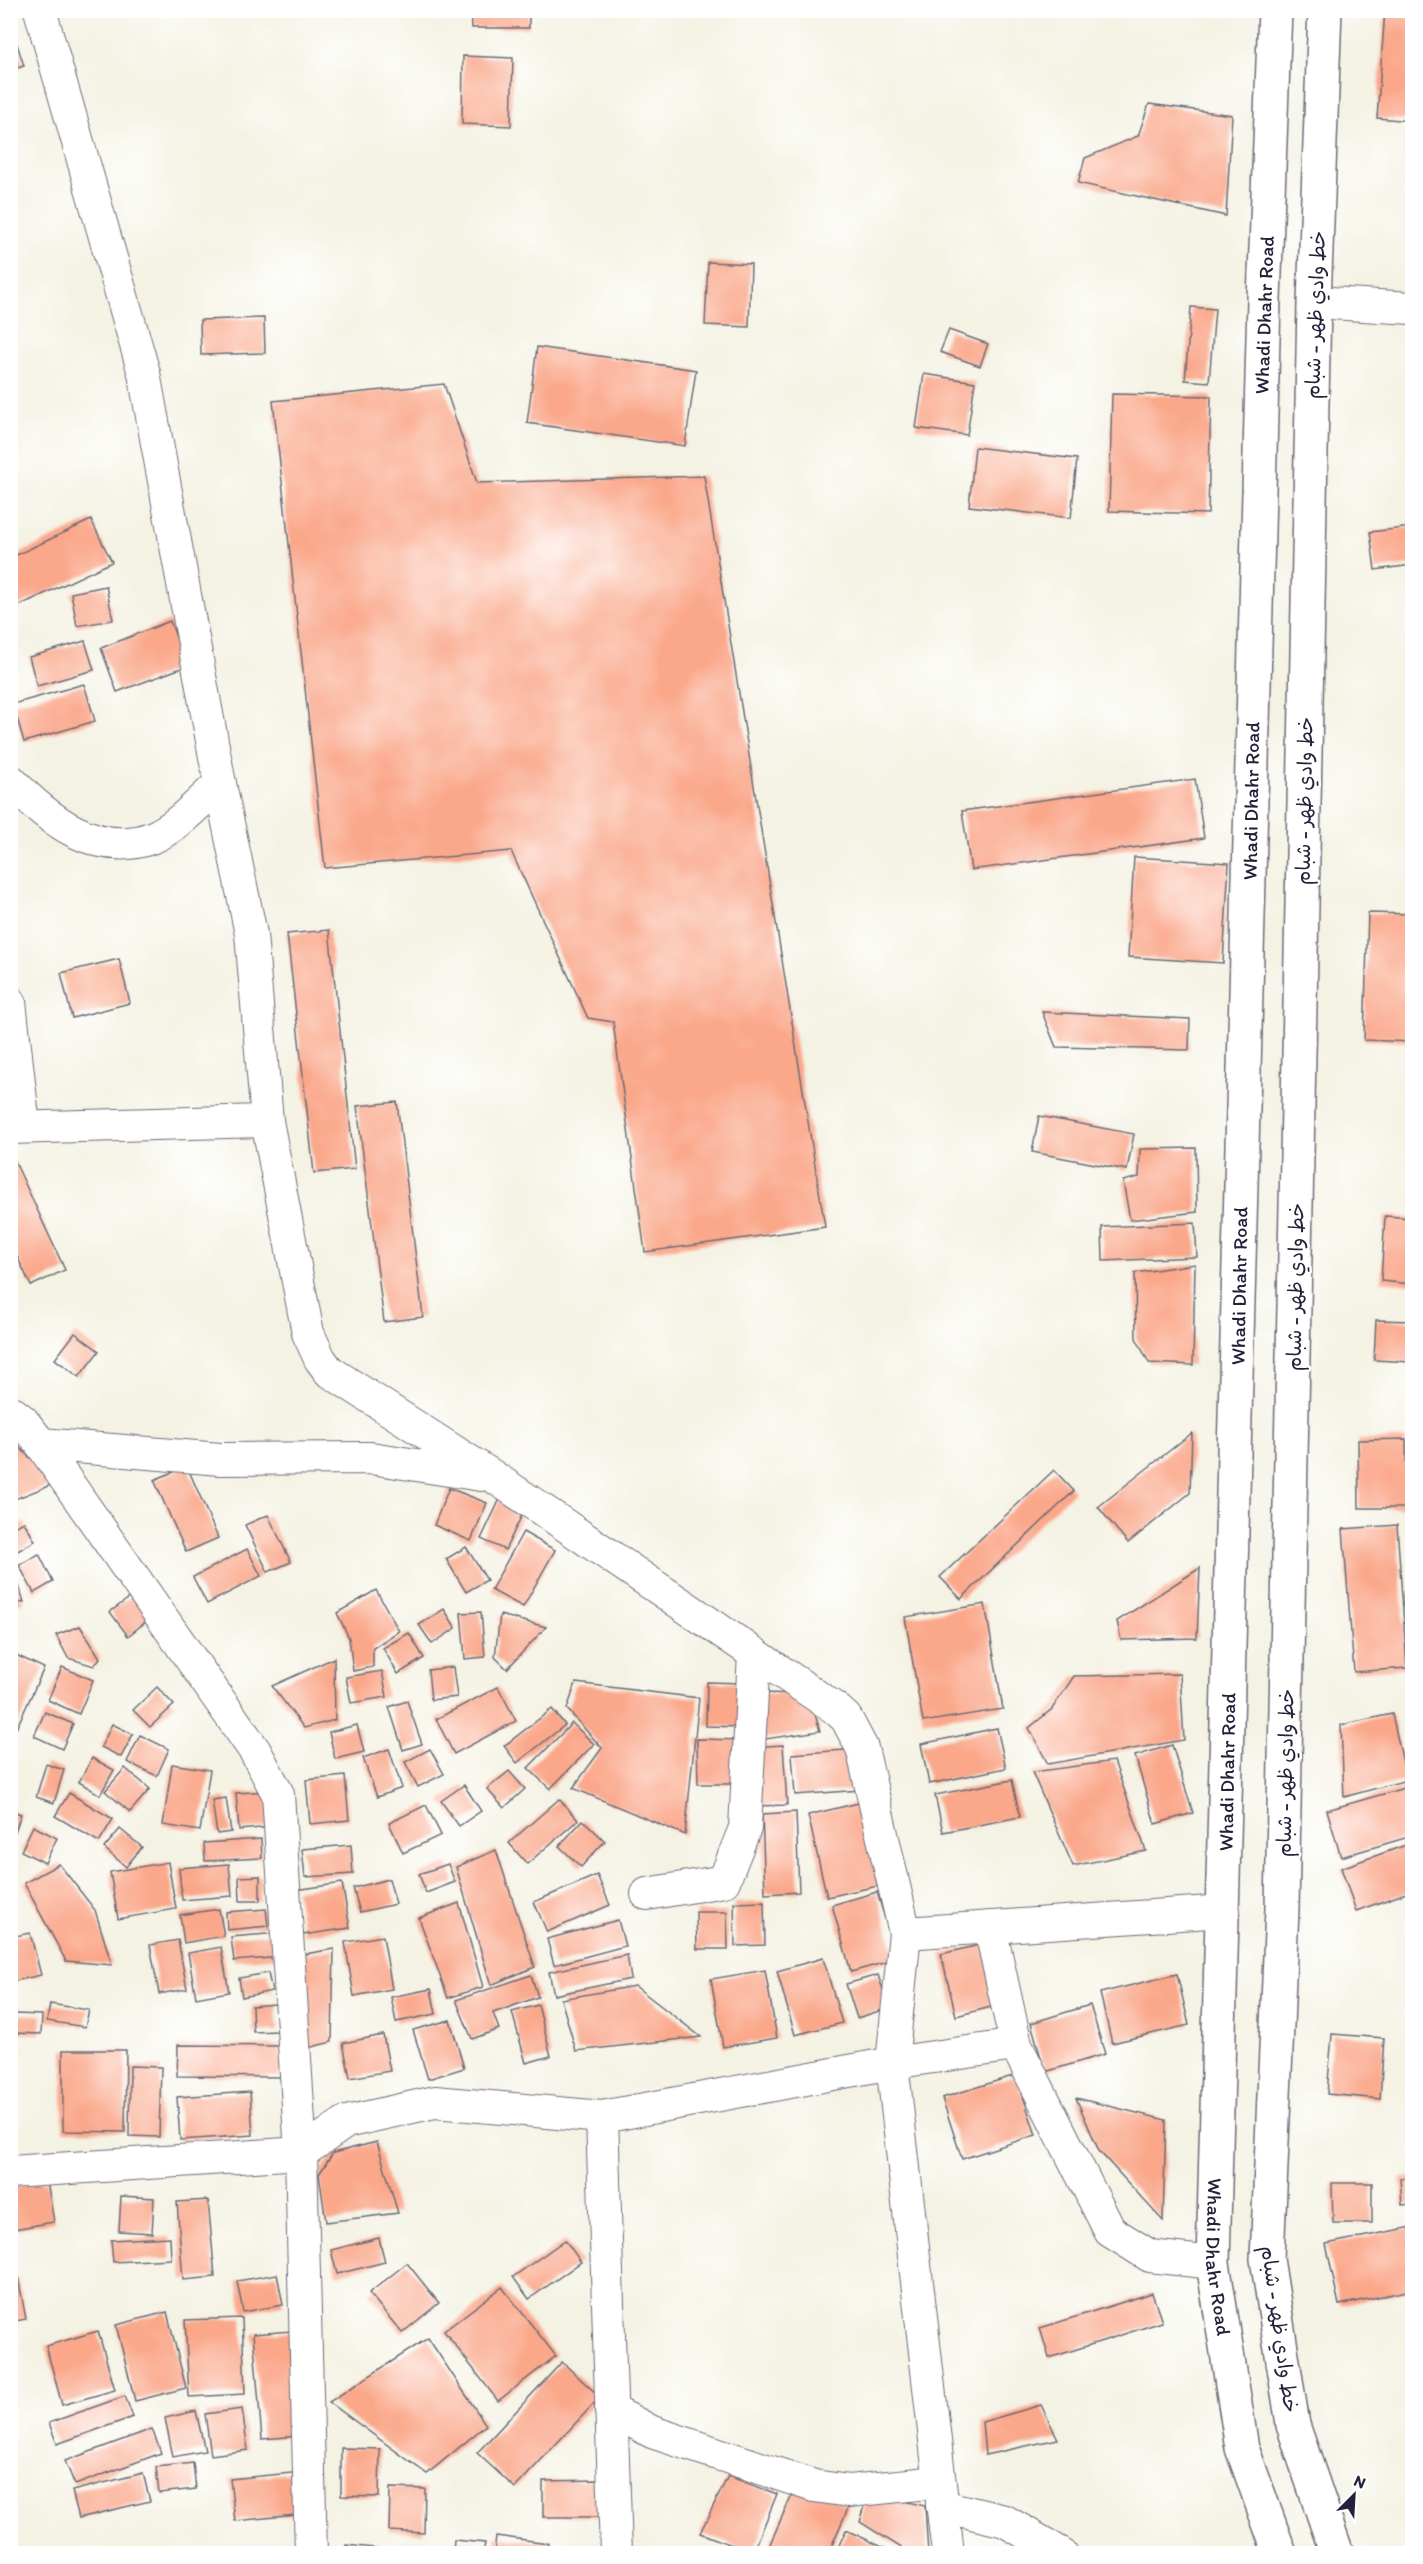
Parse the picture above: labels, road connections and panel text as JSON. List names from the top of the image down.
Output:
{
  "streets": {
    "main road": ["Whadi Dhahr Road", "خط وادي ظهر - شبام"]
  },
  "north": "top right"
}
